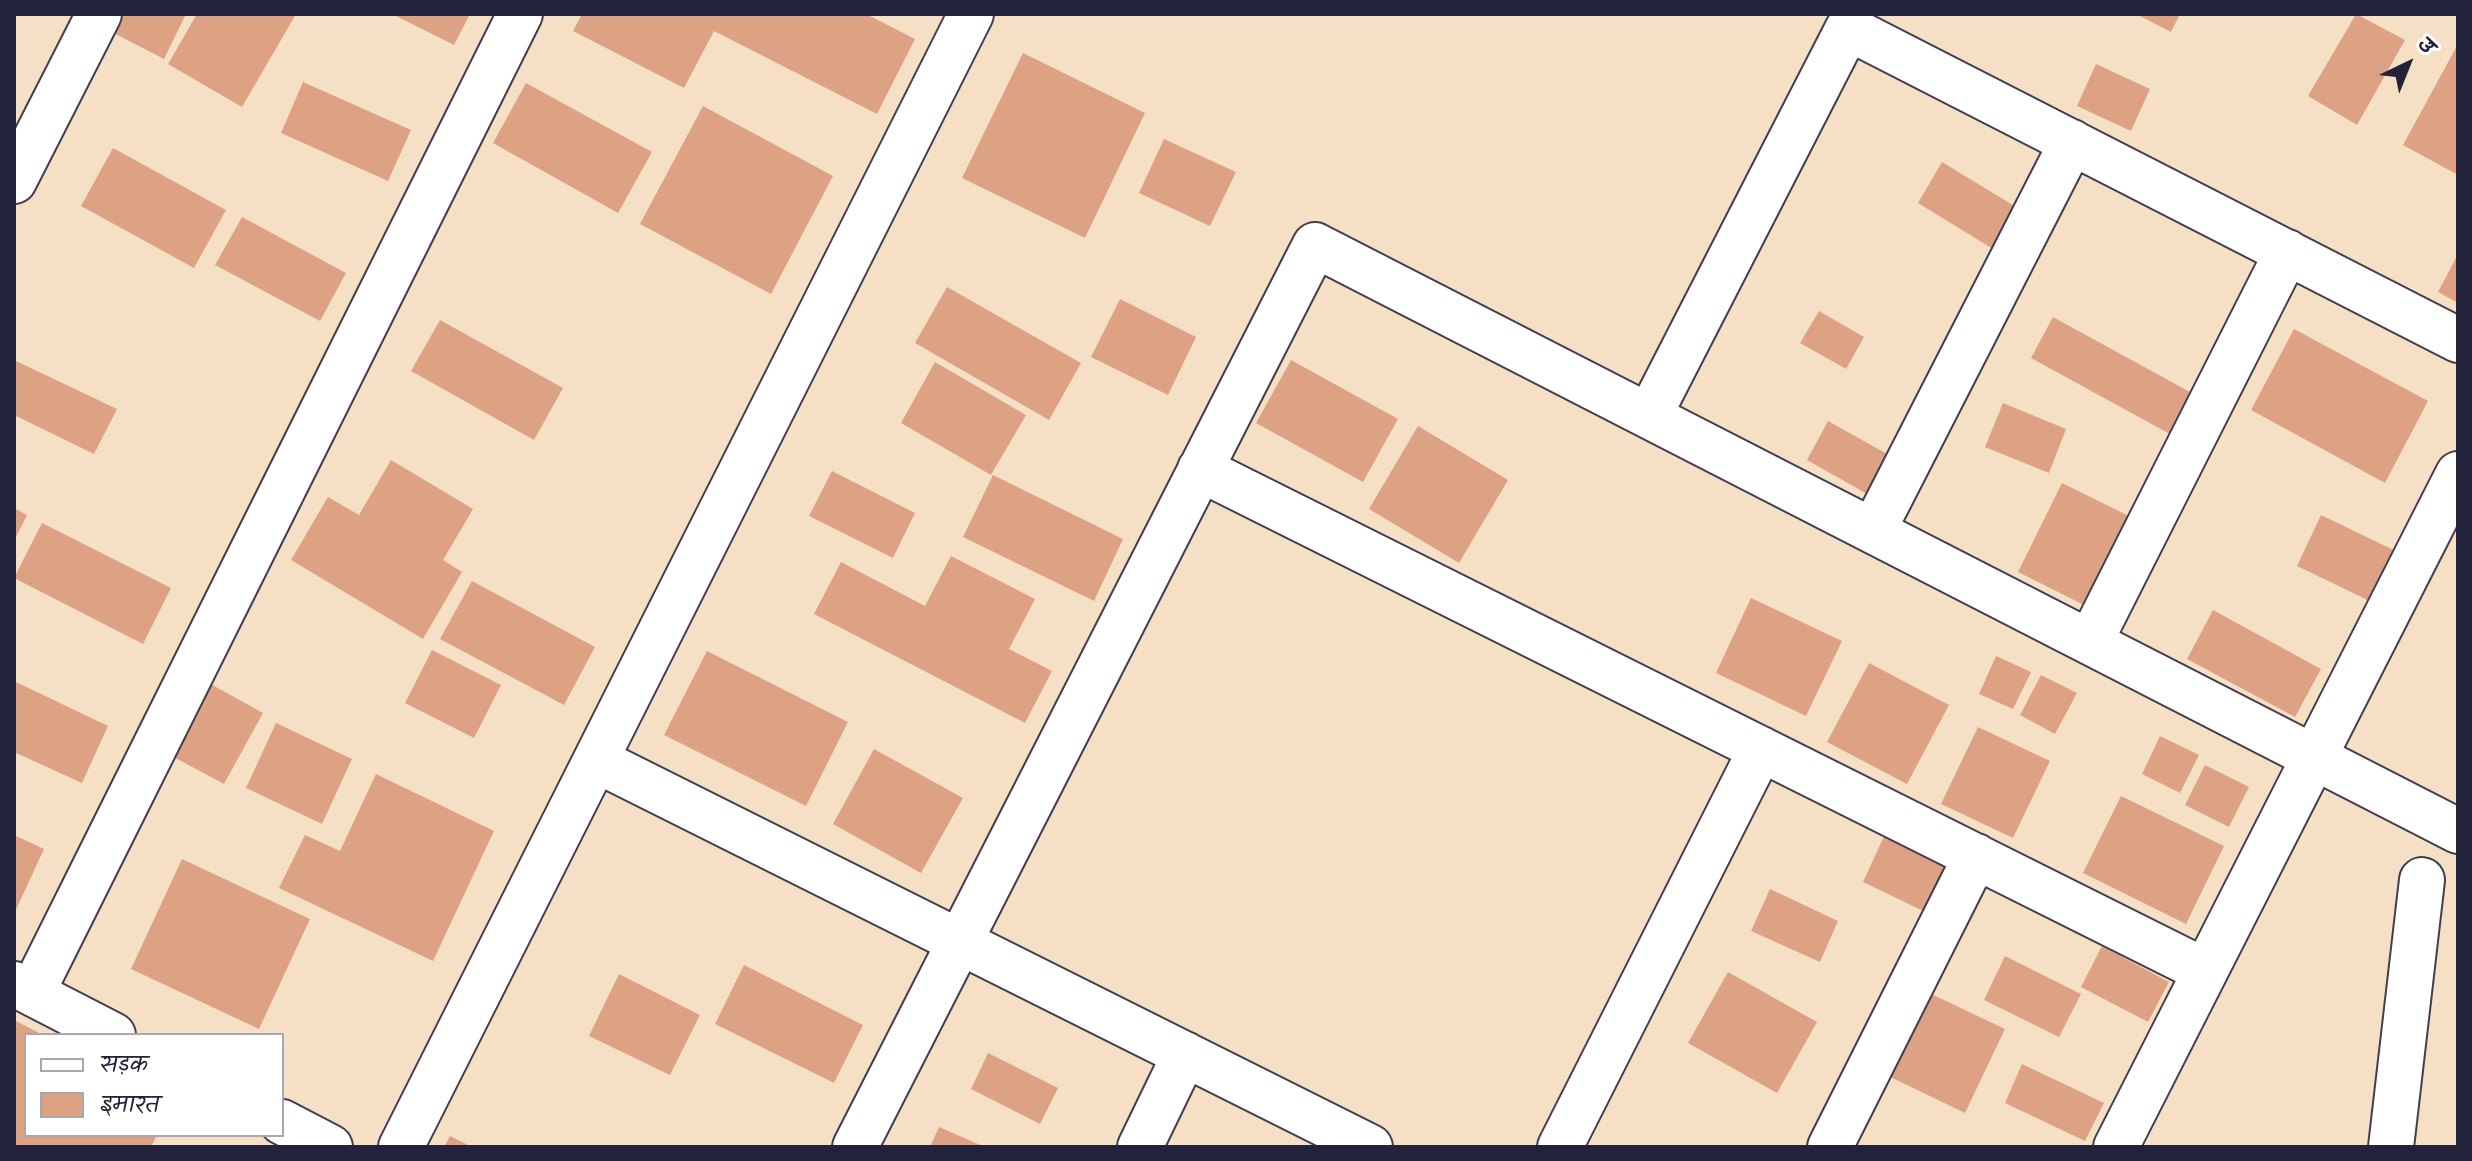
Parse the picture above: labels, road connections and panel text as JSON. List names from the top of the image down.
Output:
{
  "legend": ["सड़क", "इमारत"],
  "north": "top right"
}
